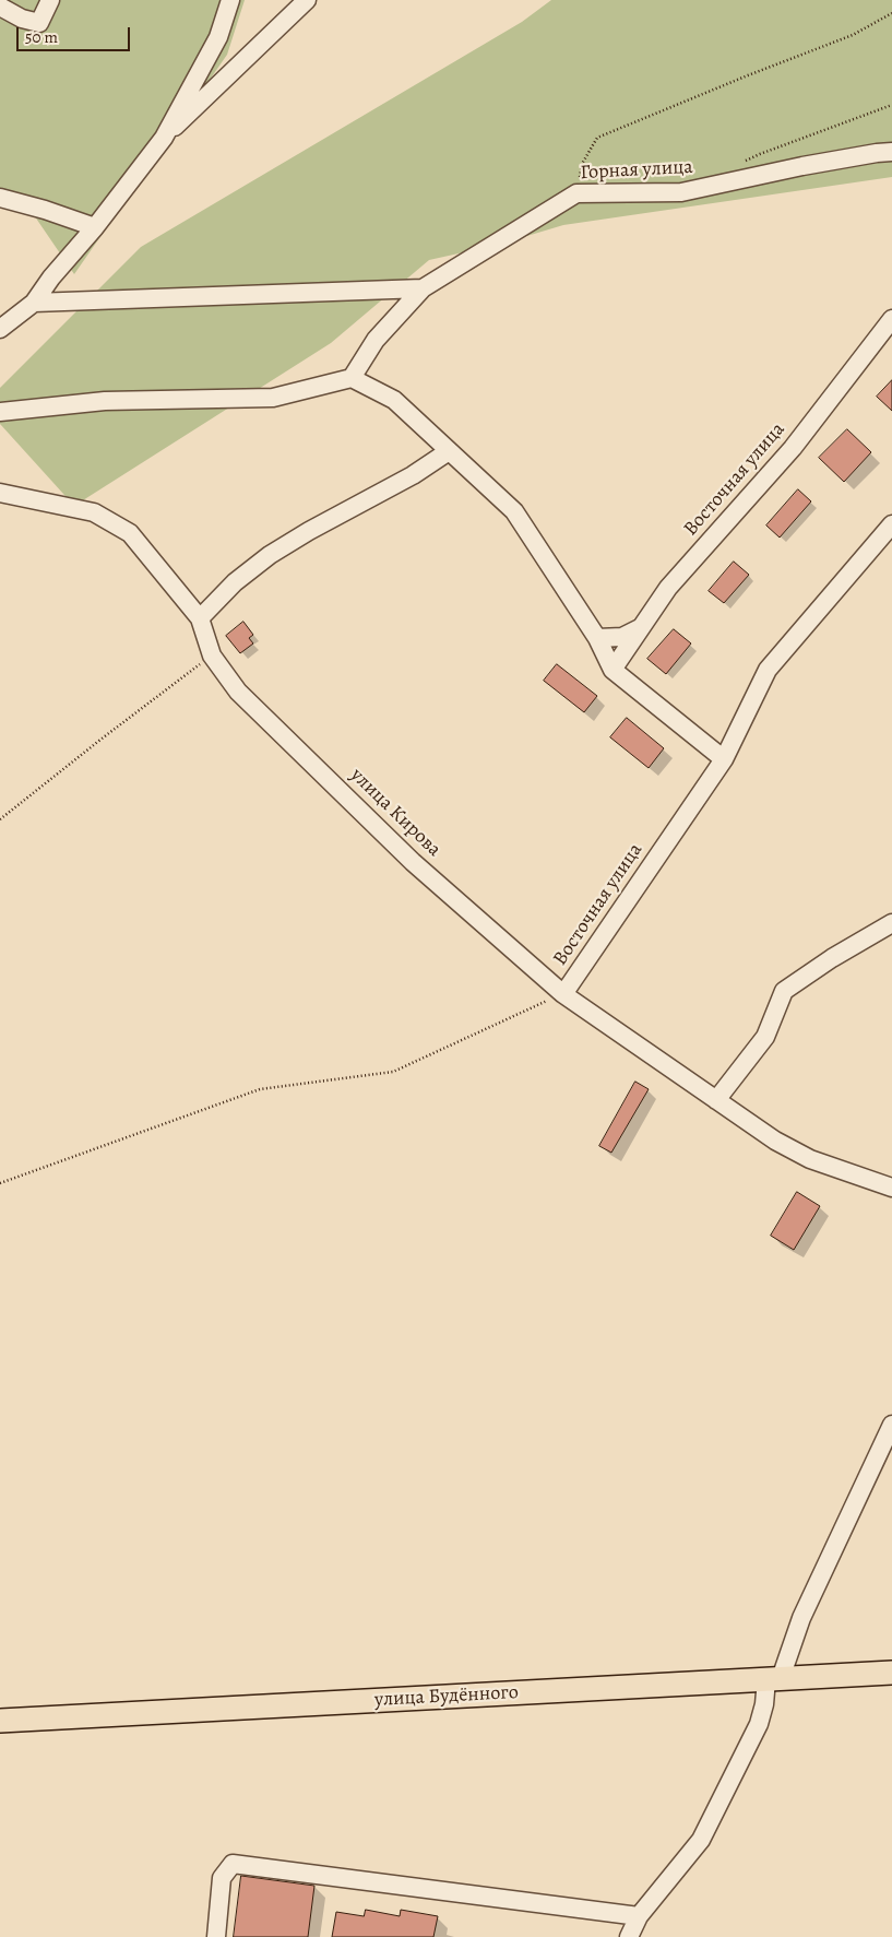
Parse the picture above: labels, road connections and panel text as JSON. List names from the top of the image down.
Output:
{
  "streets": {
    "main road": ["улица Будённого"],
    "street": ["Горная улица", "Восточная улица", "улица Кирова"]
  },
  "crossings": [
    ["Восточная улица", "улица Кирова"]
  ],
  "scale_bar": "50 m"
}
